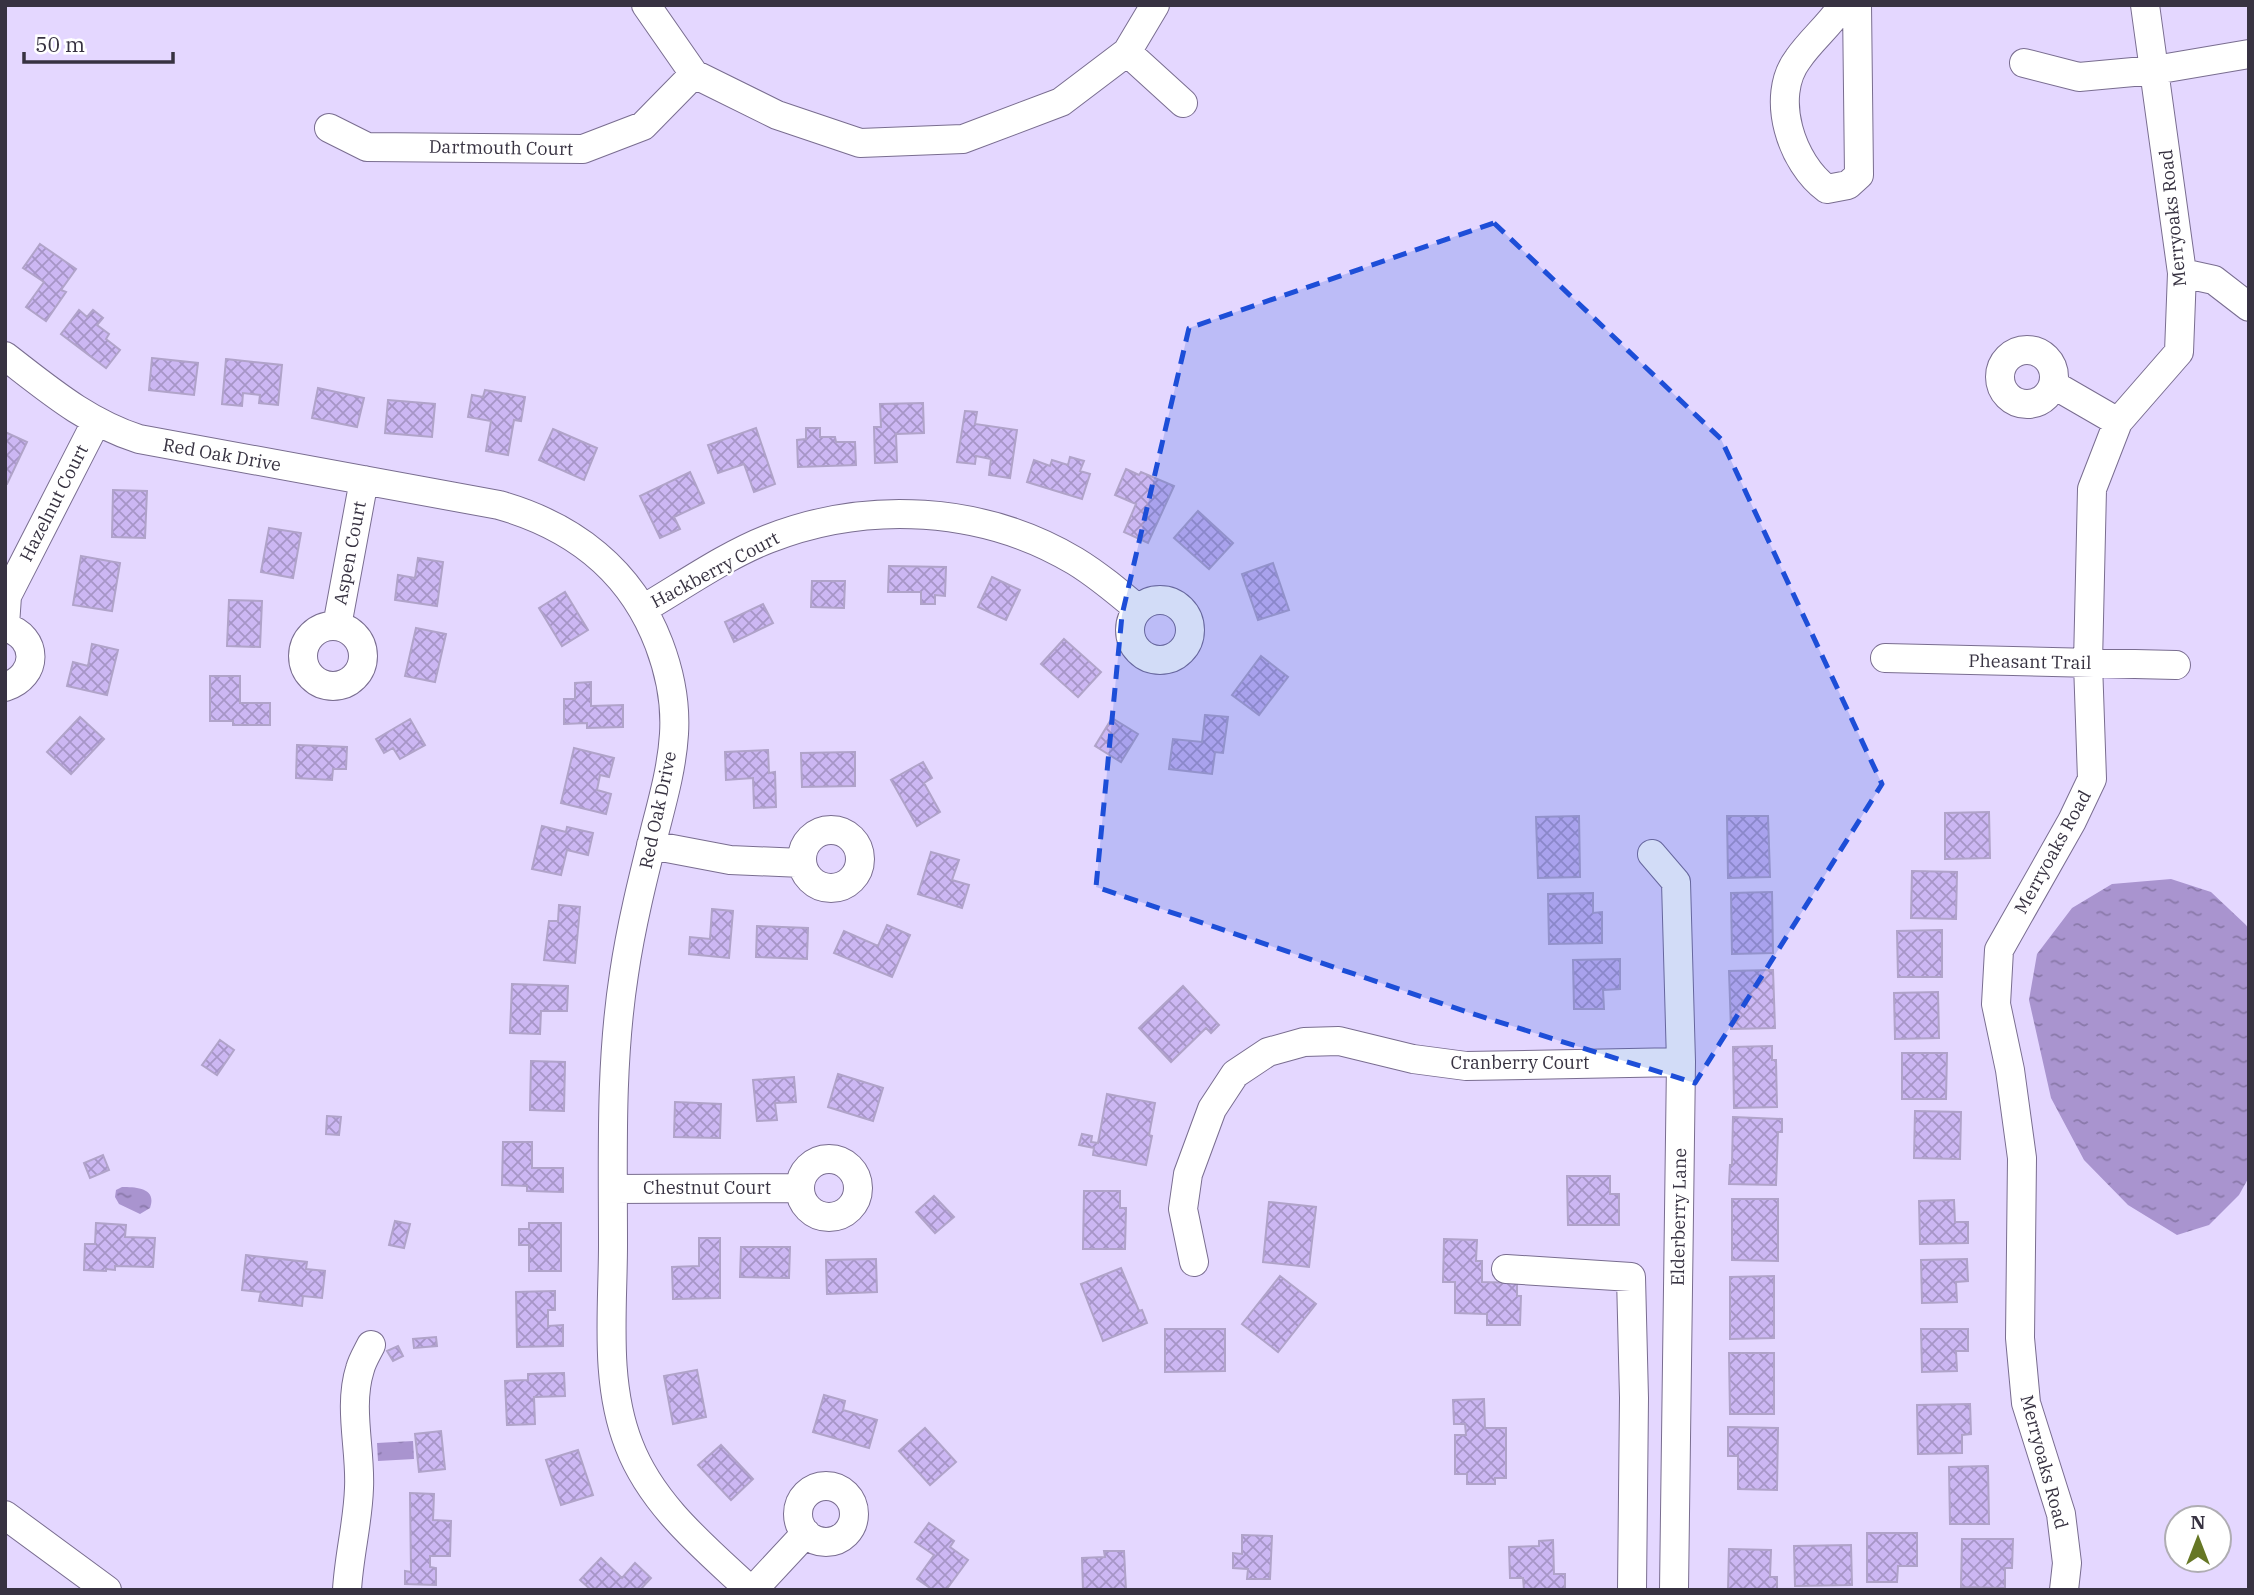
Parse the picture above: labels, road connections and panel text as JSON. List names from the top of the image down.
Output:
{
  "streets": {
    "street": [
      "Dartmouth Court",
      "Merryoaks Road",
      "Red Oak Drive",
      "Hazelnut Court",
      "Aspen Court",
      "Hackberry Court",
      "Pheasant Trail",
      "Cranberry Court",
      "Chestnut Court",
      "Elderberry Lane"
    ]
  },
  "crossings": [
    ["Merryoaks Road", "Pheasant Trail"],
    ["Red Oak Drive", "Hazelnut Court"],
    ["Red Oak Drive", "Aspen Court"],
    ["Red Oak Drive", "Hackberry Court"],
    ["Red Oak Drive", "Chestnut Court"],
    ["Cranberry Court", "Elderberry Lane"]
  ],
  "scale_bar": "50 m",
  "north": "top"
}
